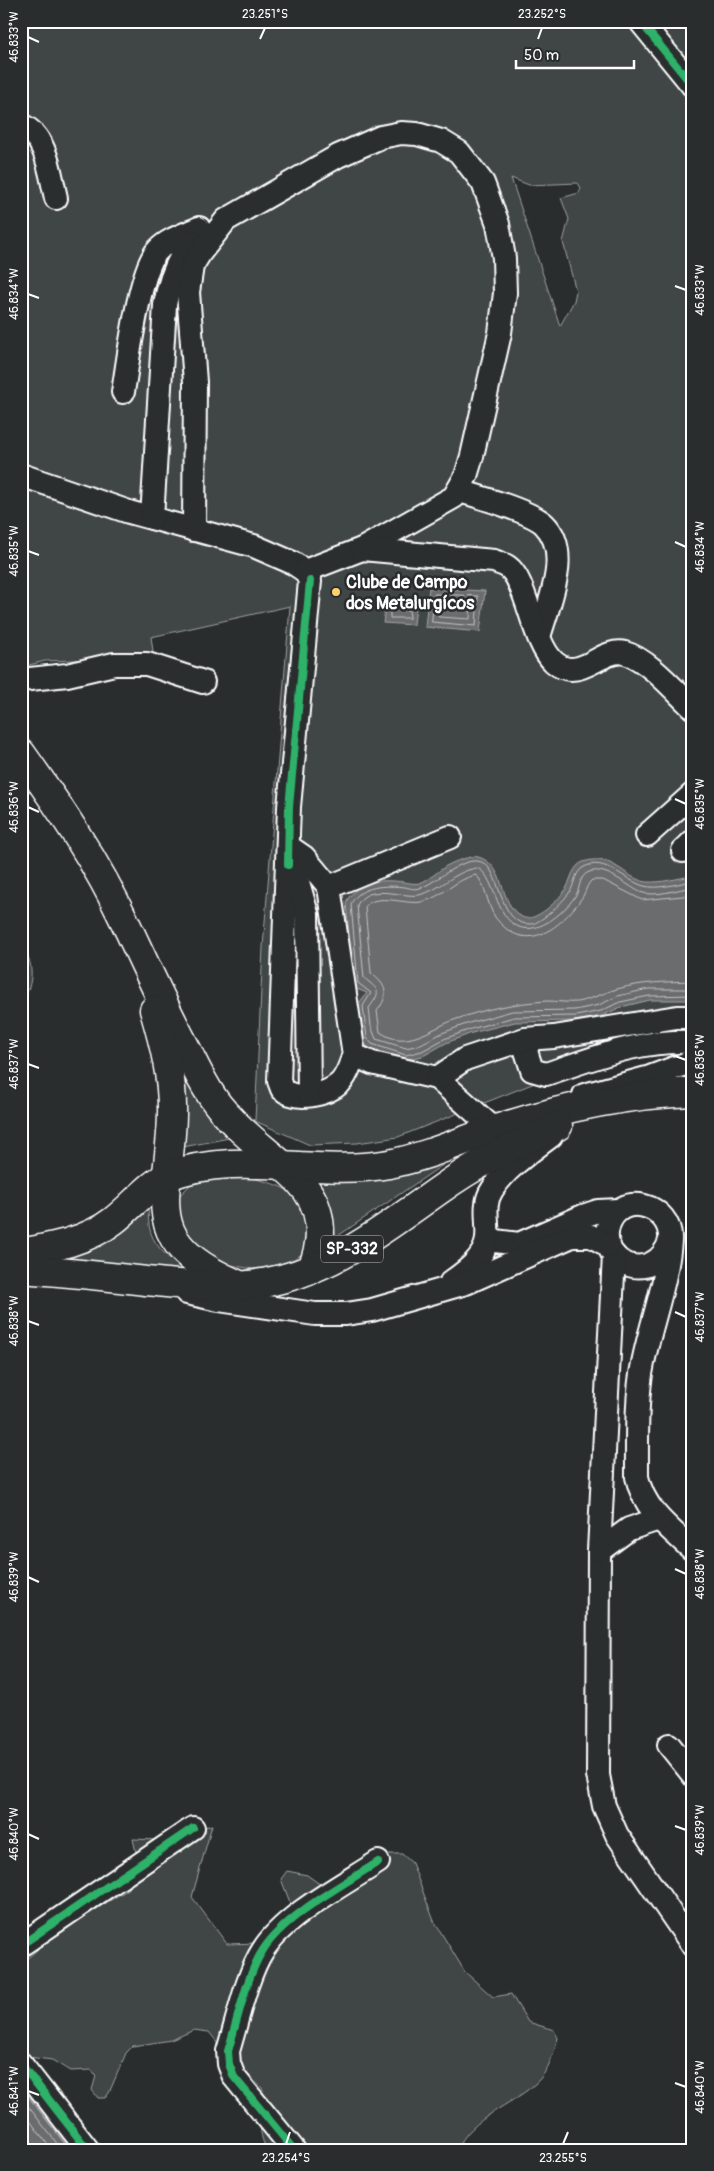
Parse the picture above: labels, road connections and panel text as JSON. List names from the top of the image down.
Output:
{
  "streets": {
    "main road": ["SP-332"]
  },
  "places": ["Clube de Campo dos Metalurgícos"],
  "scale_bar": "50 m",
  "coordinates": [
    "23.251°S",
    "23.252°S",
    "46.833°W",
    "46.834°W",
    "46.835°W",
    "46.836°W",
    "46.837°W",
    "46.838°W",
    "46.839°W",
    "46.840°W",
    "46.841°W",
    "23.254°S",
    "23.255°S"
  ]
}
